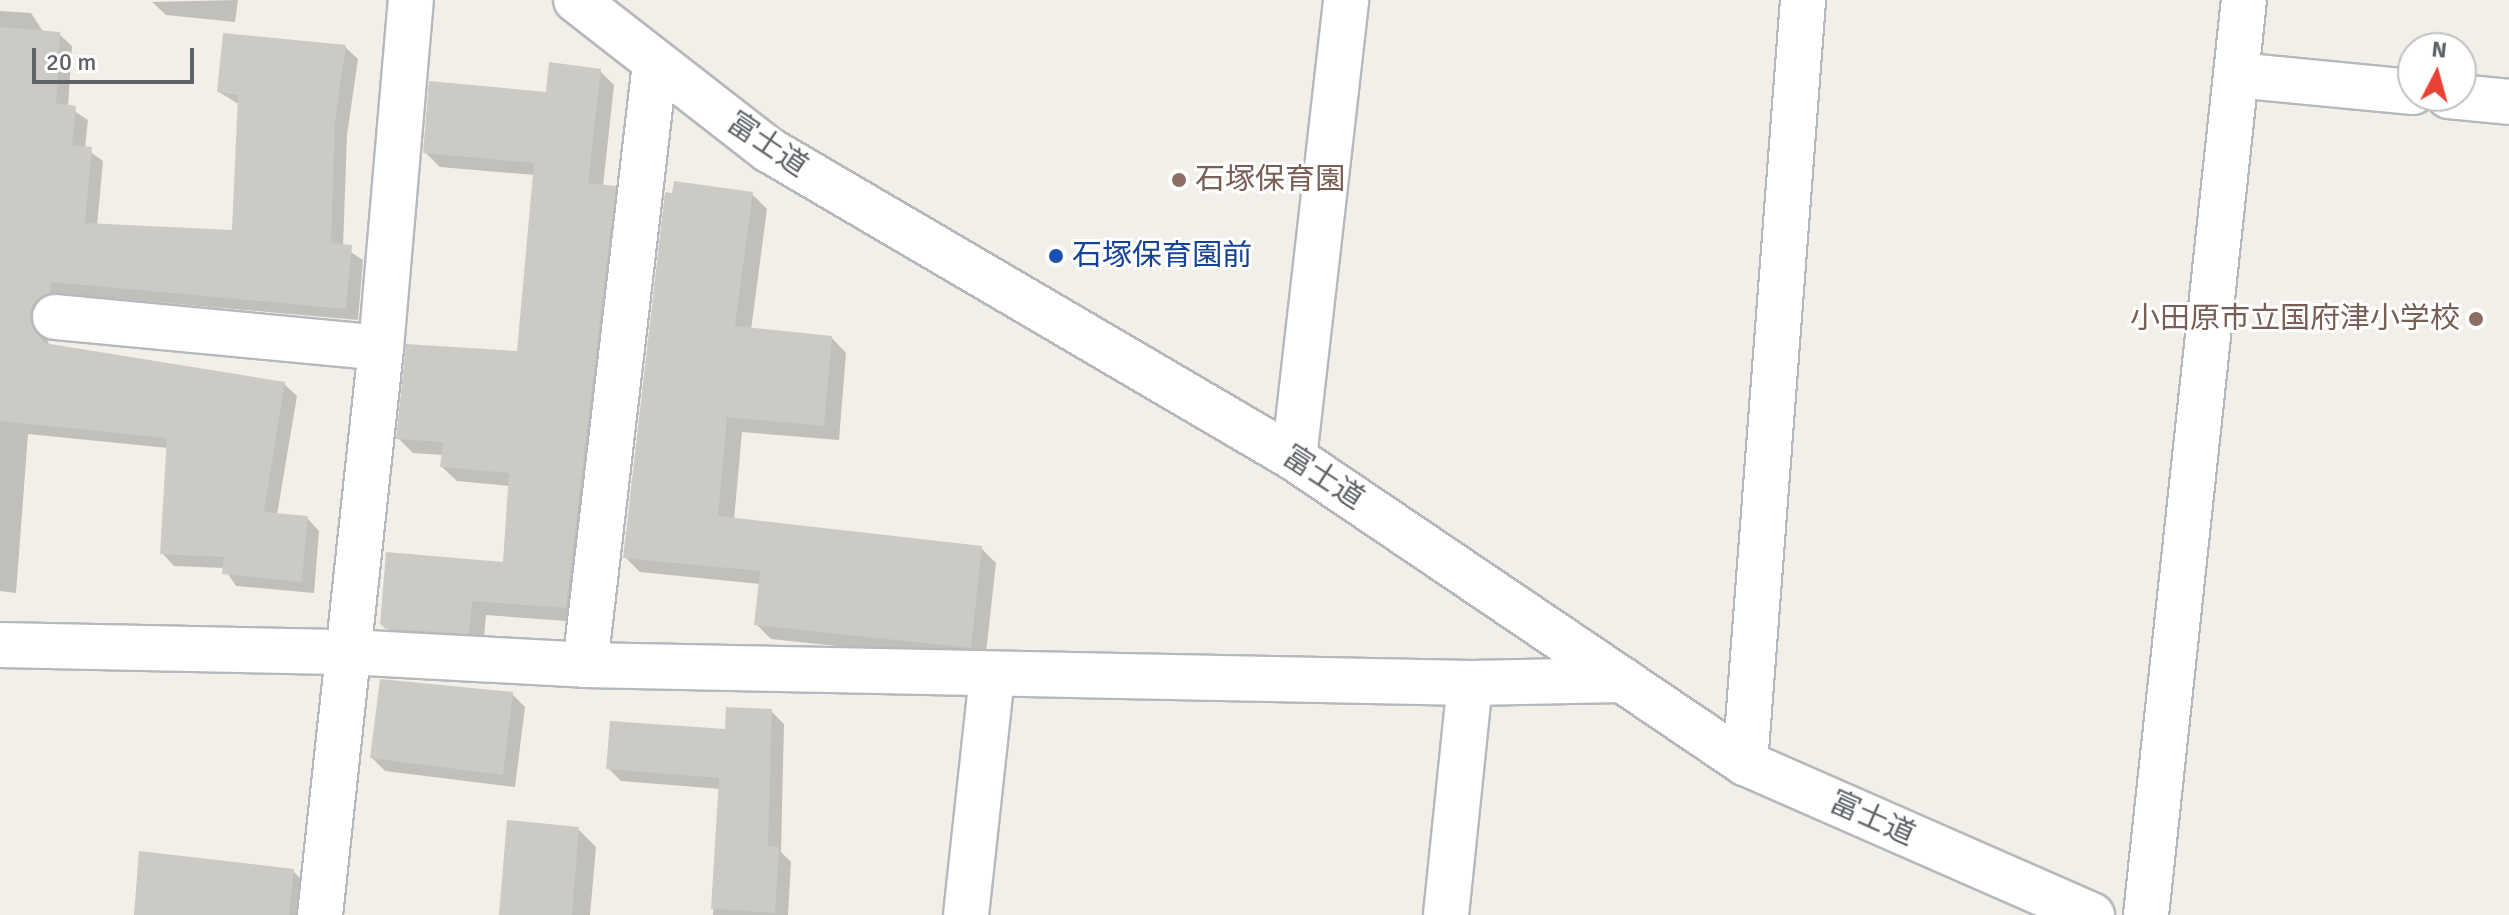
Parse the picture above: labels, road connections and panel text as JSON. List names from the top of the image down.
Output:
{
  "streets": {
    "street": ["富士道"]
  },
  "places": ["石塚保育園", "石塚保育園前", "小田原市立国府津小学校"],
  "scale_bar": "20 m",
  "north": "top"
}
